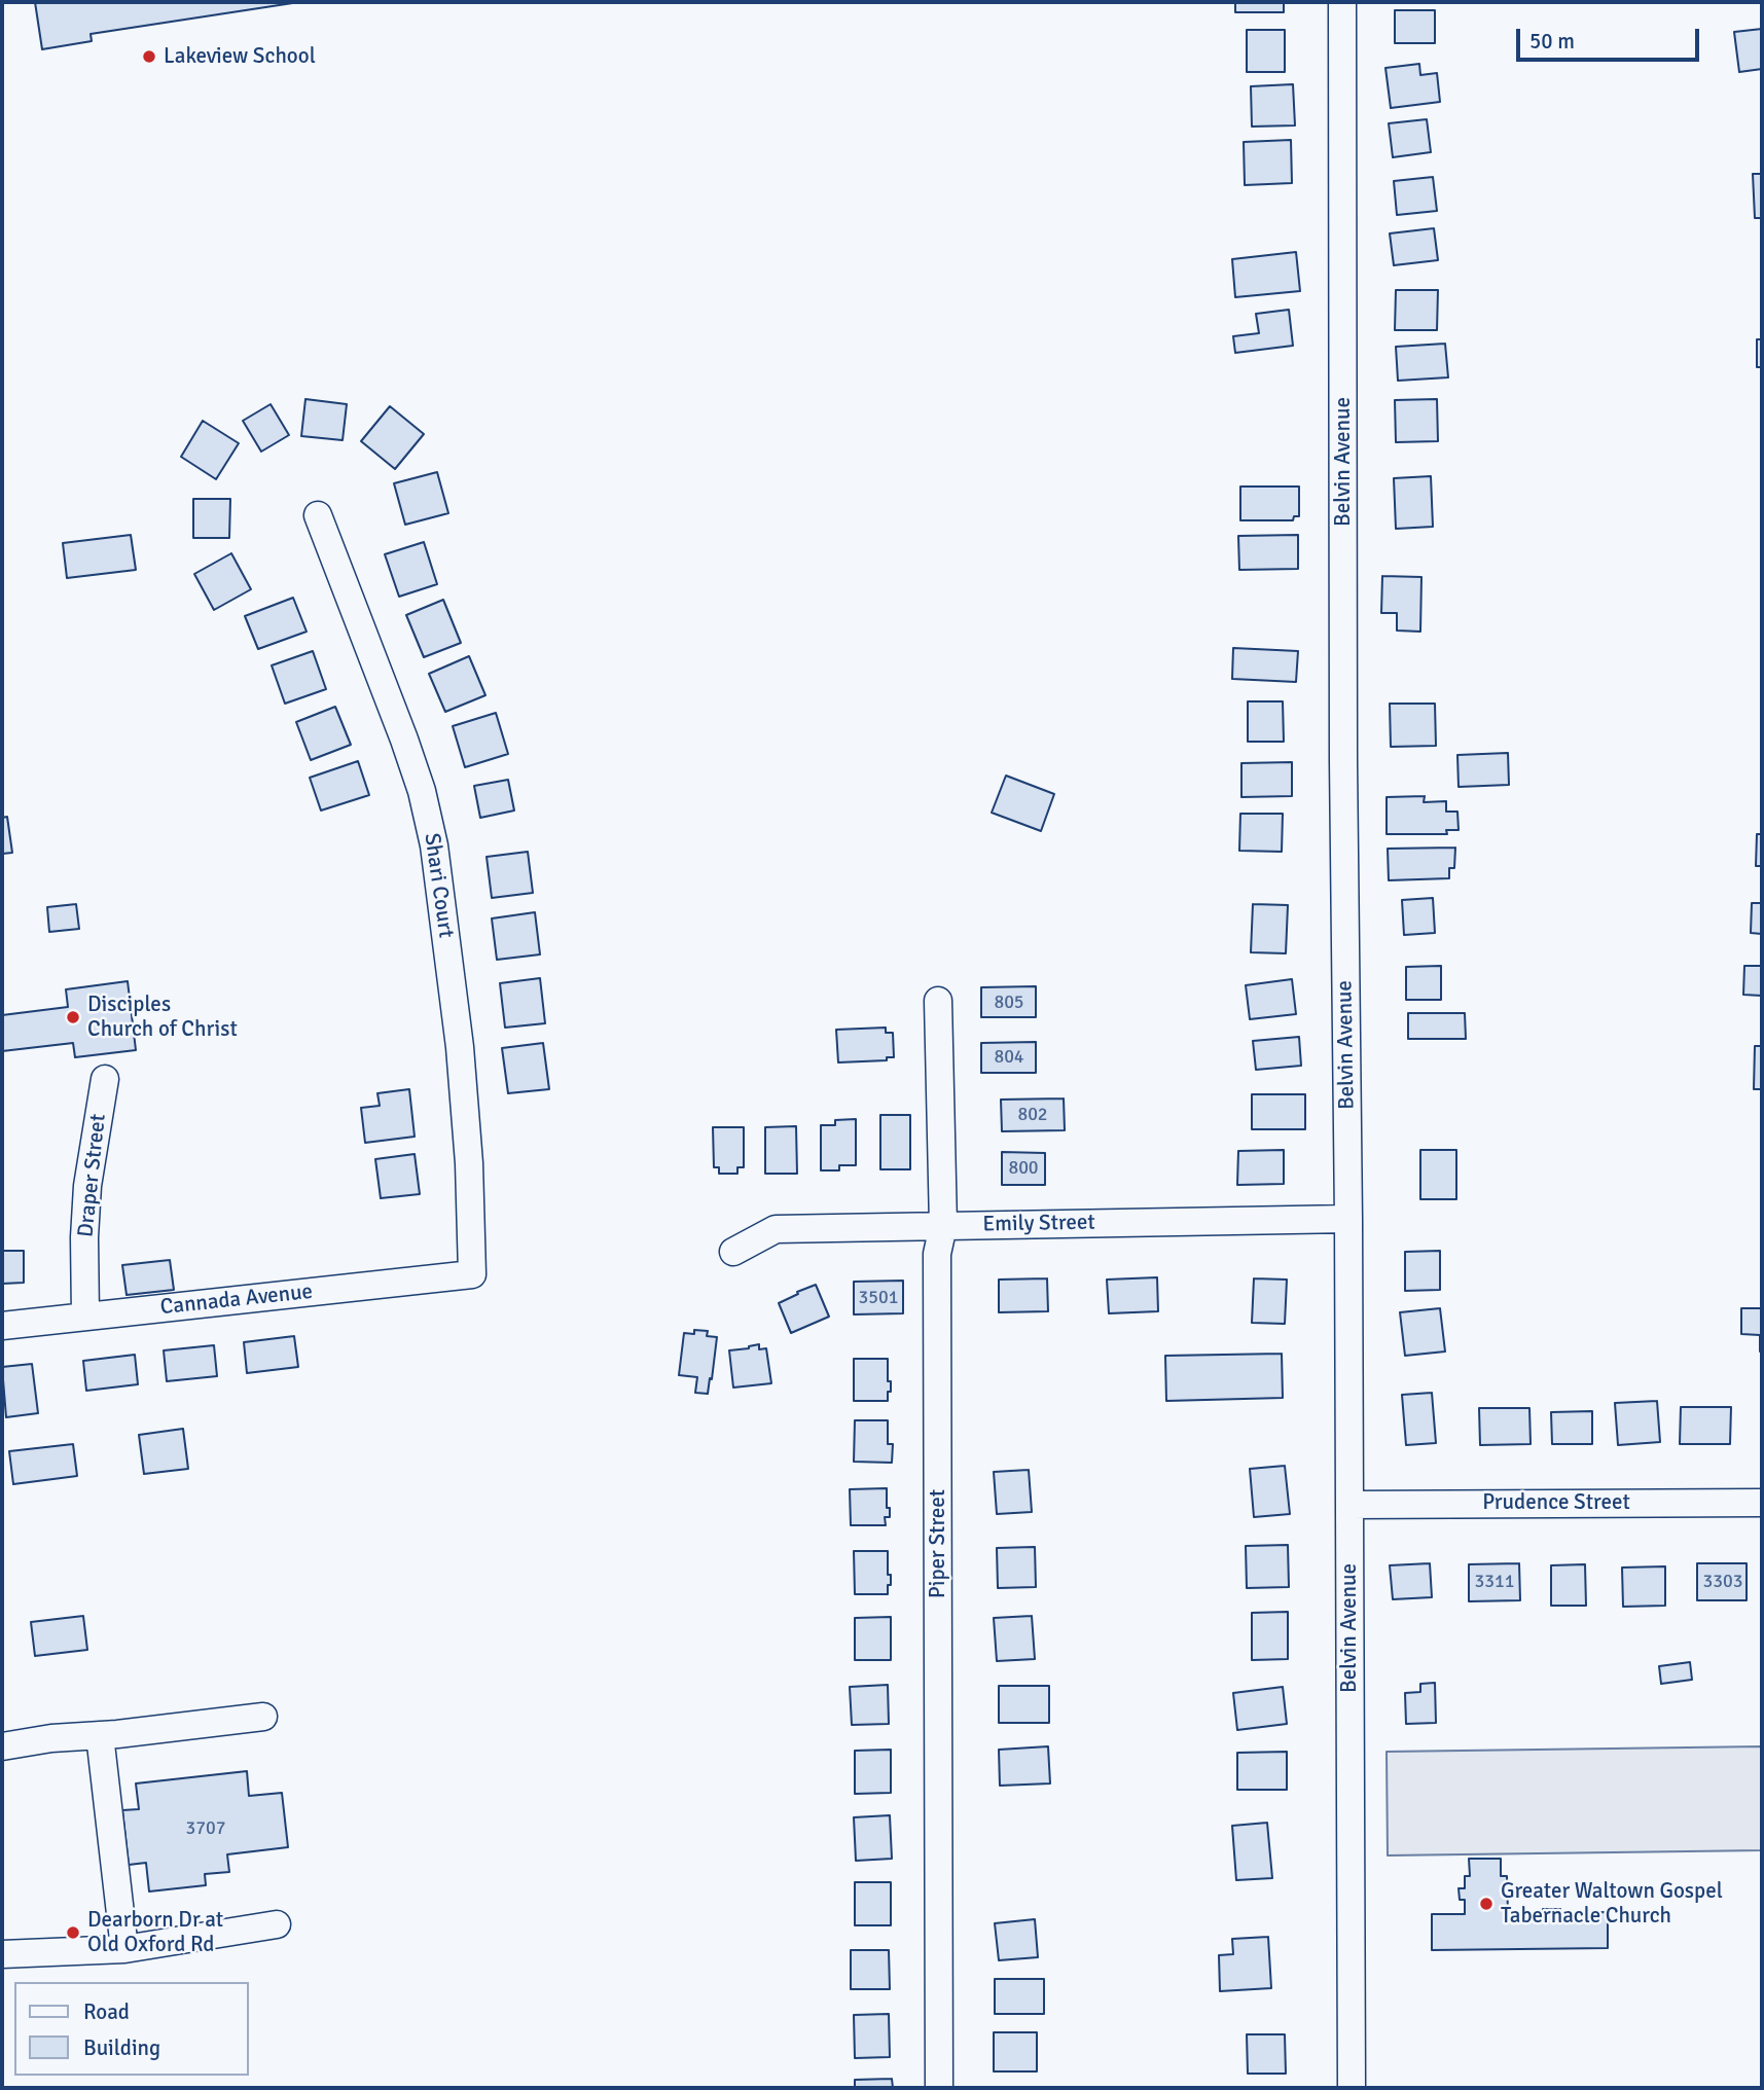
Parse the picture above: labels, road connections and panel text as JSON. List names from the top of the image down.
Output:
{
  "streets": {
    "street": [
      "Belvin Avenue",
      "Shari Court",
      "Draper Street",
      "Emily Street",
      "Cannada Avenue",
      "Prudence Street",
      "Piper Street"
    ]
  },
  "crossings": [
    ["Belvin Avenue", "Emily Street"],
    ["Belvin Avenue", "Prudence Street"],
    ["Shari Court", "Cannada Avenue"],
    ["Draper Street", "Cannada Avenue"],
    ["Emily Street", "Piper Street"]
  ],
  "places": [
    "Lakeview School",
    "Disciples Church of Christ",
    "Greater Waltown Gospel Tabernacle Church",
    "Dearborn Dr at Old Oxford Rd"
  ],
  "house_numbers": [
    "805",
    "804",
    "802",
    "800",
    "3501",
    "3311",
    "3303",
    "3707"
  ],
  "legend": ["Road", "Building"],
  "scale_bar": "50 m"
}
